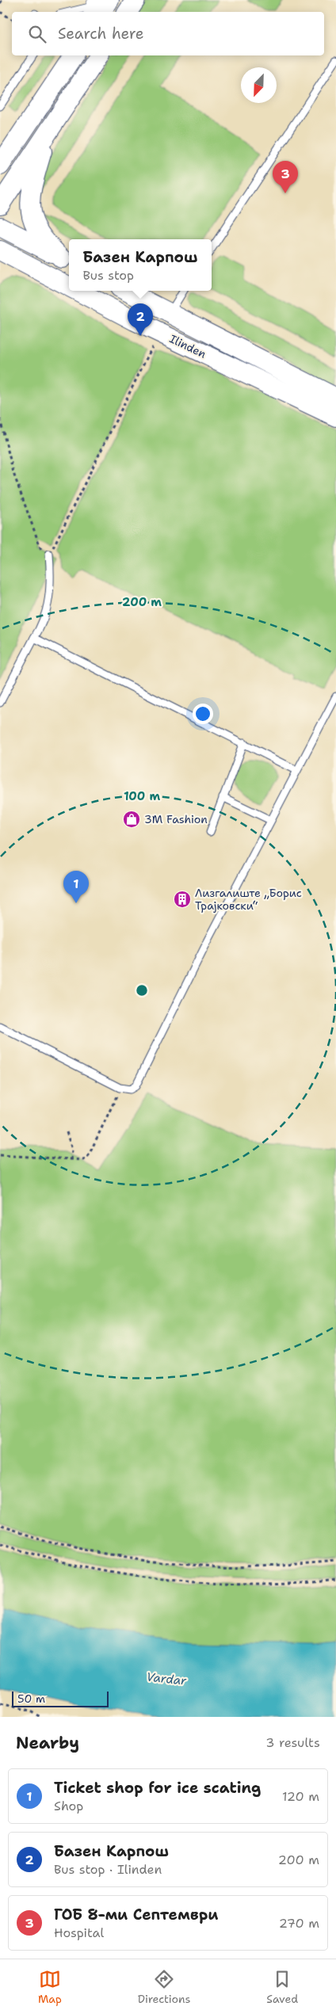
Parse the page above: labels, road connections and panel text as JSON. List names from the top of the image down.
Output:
{
  "streets": {
    "street": ["Ilinden"]
  },
  "water": ["Vardar"],
  "places": {
    "shop": ["3M Fashion"],
    "building": ["Лизгалиште „Борис Трајковски“"]
  },
  "scale_bar": "50 m",
  "north": "bottom left",
  "page": {
    "search": "Search here",
    "pins": ["3", "2", "1"],
    "popup": ["Базен Карпош", "Bus stop"],
    "scale": "50 m",
    "heading": ["Nearby", "3 results"],
    "list": [
      {
        "mark": "1",
        "name": "Ticket shop for ice scating",
        "note": "Shop",
        "value": "120 m"
      },
      {
        "mark": "2",
        "name": "Базен Карпош",
        "note": "Bus stop · Ilinden",
        "value": "200 m"
      },
      {
        "mark": "3",
        "name": "ГОБ 8-ми Септември",
        "note": "Hospital",
        "value": "270 m"
      }
    ],
    "nav": ["Map", "Directions", "Saved"]
  },
  "rings": ["200 m", "100 m"]
}
